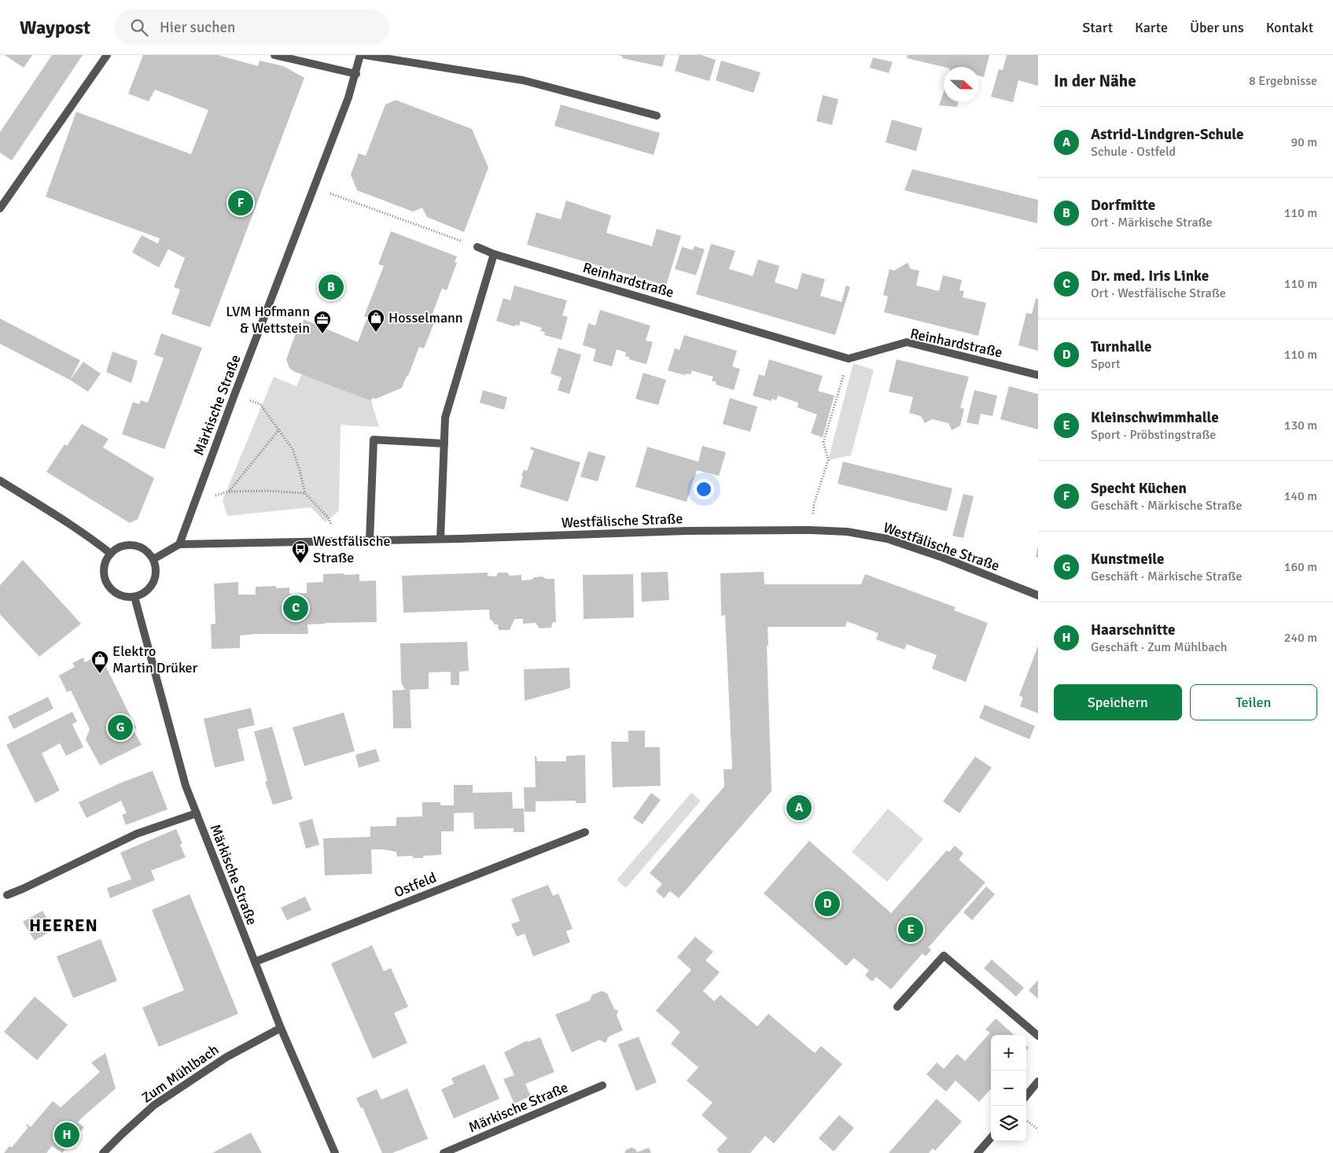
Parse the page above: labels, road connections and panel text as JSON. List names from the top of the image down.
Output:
{
  "streets": {
    "street": [
      "Reinhardstraße",
      "Märkische Straße",
      "Westfälische Straße",
      "Ostfeld",
      "Zum Mühlbach"
    ]
  },
  "crossings": [
    ["Märkische Straße", "Westfälische Straße"],
    ["Märkische Straße", "Ostfeld"],
    ["Märkische Straße", "Zum Mühlbach"]
  ],
  "districts": ["HEEREN"],
  "places": {
    "shop": ["Hosselmann", "Elektro Martin Drüker"],
    "office": ["LVM Hofmann & Wettstein"],
    "bus stop": ["Westfälische Straße"]
  },
  "north": "right",
  "page": {
    "header": "Waypost",
    "search": "Hier suchen",
    "nav": [
      "Start",
      "Karte",
      "Über uns",
      "Kontakt"
    ],
    "heading": ["In der Nähe", "8 Ergebnisse"],
    "list": [
      {
        "mark": "A",
        "name": "Astrid-Lindgren-Schule",
        "note": "Schule · Ostfeld",
        "value": "90 m"
      },
      {
        "mark": "B",
        "name": "Dorfmitte",
        "note": "Ort · Märkische Straße",
        "value": "110 m"
      },
      {
        "mark": "C",
        "name": "Dr. med. Iris Linke",
        "note": "Ort · Westfälische Straße",
        "value": "110 m"
      },
      {
        "mark": "D",
        "name": "Turnhalle",
        "note": "Sport",
        "value": "110 m"
      },
      {
        "mark": "E",
        "name": "Kleinschwimmhalle",
        "note": "Sport · Pröbstingstraße",
        "value": "130 m"
      },
      {
        "mark": "F",
        "name": "Specht Küchen",
        "note": "Geschäft · Märkische Straße",
        "value": "140 m"
      },
      {
        "mark": "G",
        "name": "Kunstmeile",
        "note": "Geschäft · Märkische Straße",
        "value": "160 m"
      },
      {
        "mark": "H",
        "name": "Haarschnitte",
        "note": "Geschäft · Zum Mühlbach",
        "value": "240 m"
      }
    ],
    "pins": [
      "F",
      "B",
      "C",
      "G",
      "A",
      "D",
      "E",
      "H"
    ],
    "buttons": ["Speichern", "Teilen"],
    "map_buttons": ["+", "−"]
  }
}
